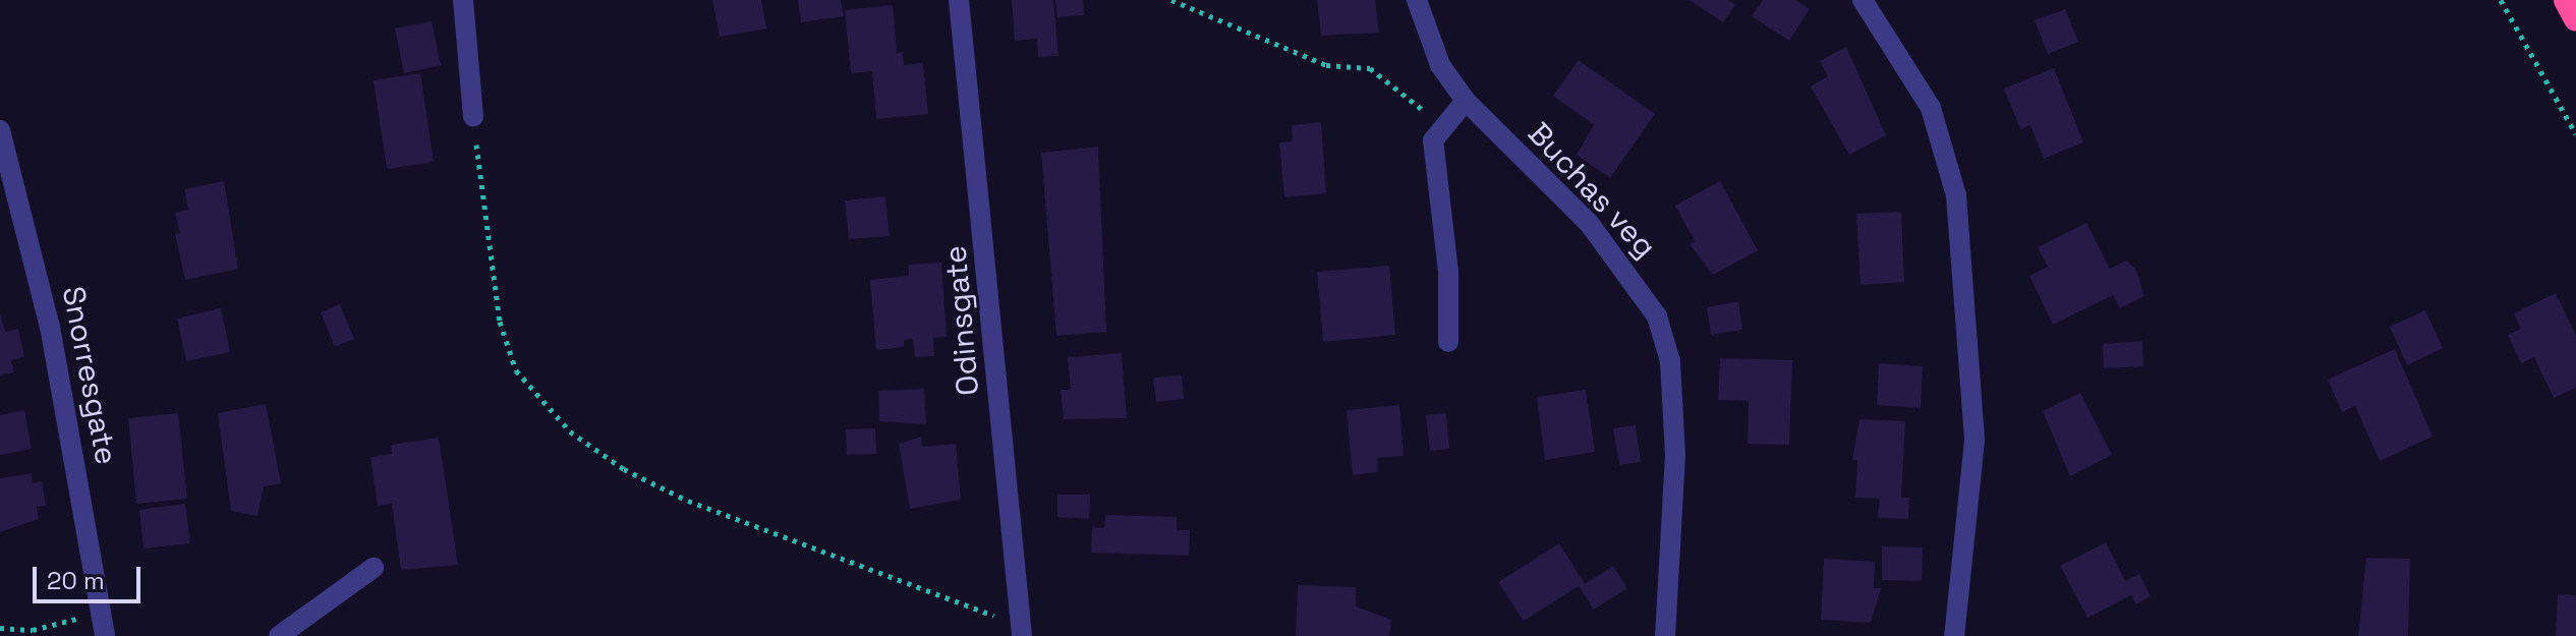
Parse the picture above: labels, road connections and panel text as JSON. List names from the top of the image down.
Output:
{
  "streets": {
    "street": ["Buchas veg", "Odinsgate", "Snorresgate"]
  },
  "scale_bar": "20 m"
}
